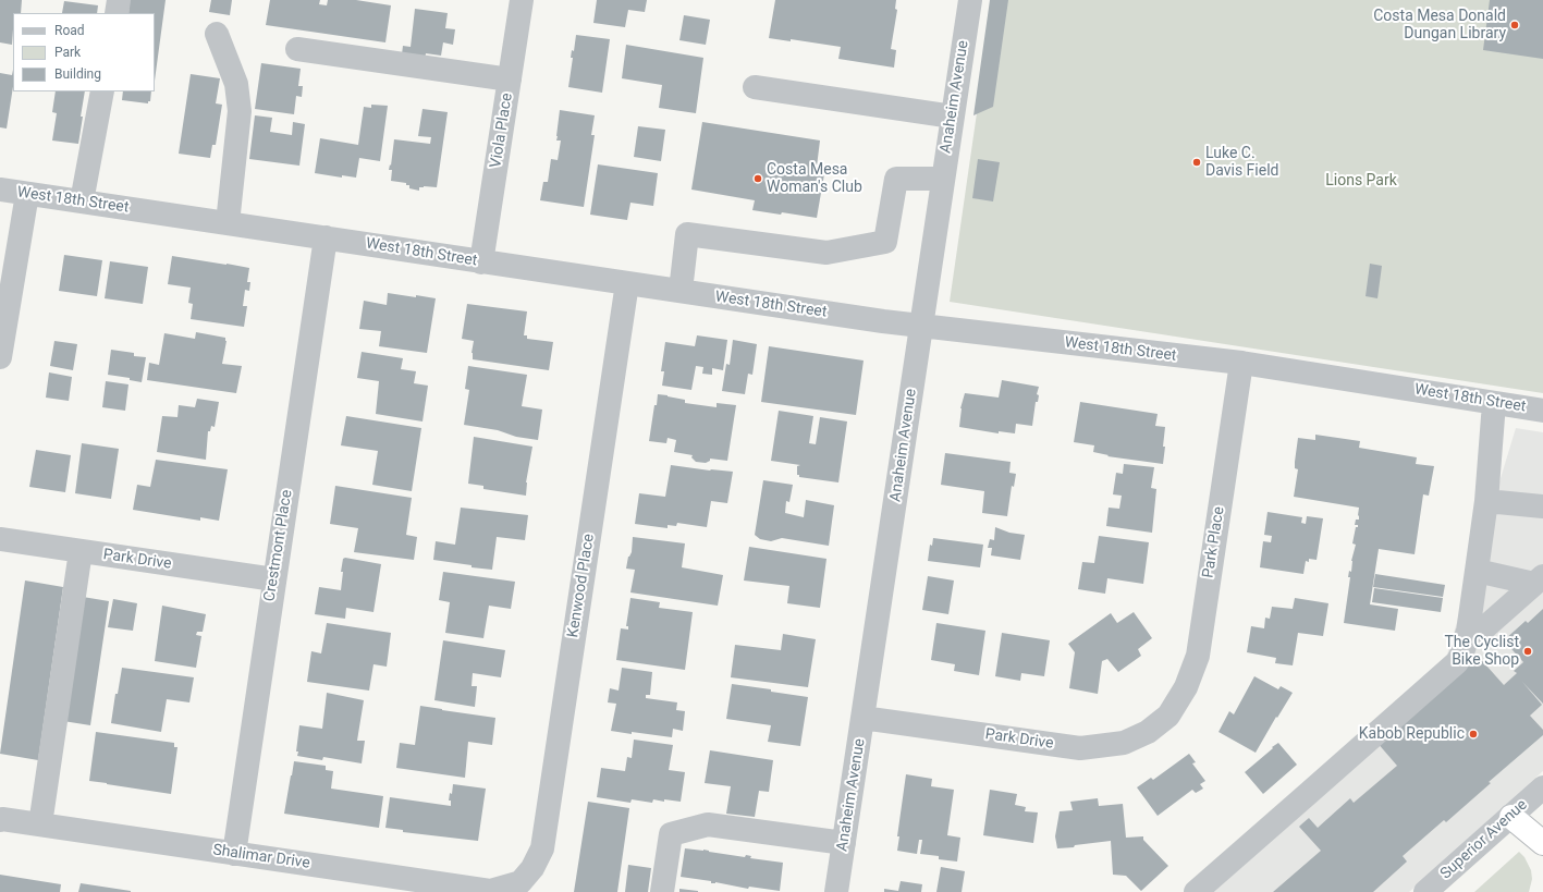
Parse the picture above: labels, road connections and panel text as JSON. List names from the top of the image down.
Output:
{
  "streets": {
    "street": [
      "Anaheim Avenue",
      "Viola Place",
      "West 18th Street",
      "Park Place",
      "Crestmont Place",
      "Park Drive",
      "Kenwood Place",
      "Superior Avenue",
      "Shalimar Drive"
    ]
  },
  "crossings": [
    ["Anaheim Avenue", "West 18th Street"],
    ["Anaheim Avenue", "Park Drive"],
    ["Viola Place", "West 18th Street"],
    ["West 18th Street", "Park Place"],
    ["West 18th Street", "Crestmont Place"],
    ["West 18th Street", "Kenwood Place"],
    ["Park Place", "Park Drive"],
    ["Crestmont Place", "Park Drive"],
    ["Crestmont Place", "Shalimar Drive"],
    ["Kenwood Place", "Shalimar Drive"]
  ],
  "parks": ["Lions Park"],
  "places": [
    "Costa Mesa Donald Dungan Library",
    "Luke C. Davis Field",
    "Costa Mesa Woman's Club",
    "The Cyclist Bike Shop",
    "Kabob Republic"
  ],
  "legend": ["Road", "Park", "Building"]
}
